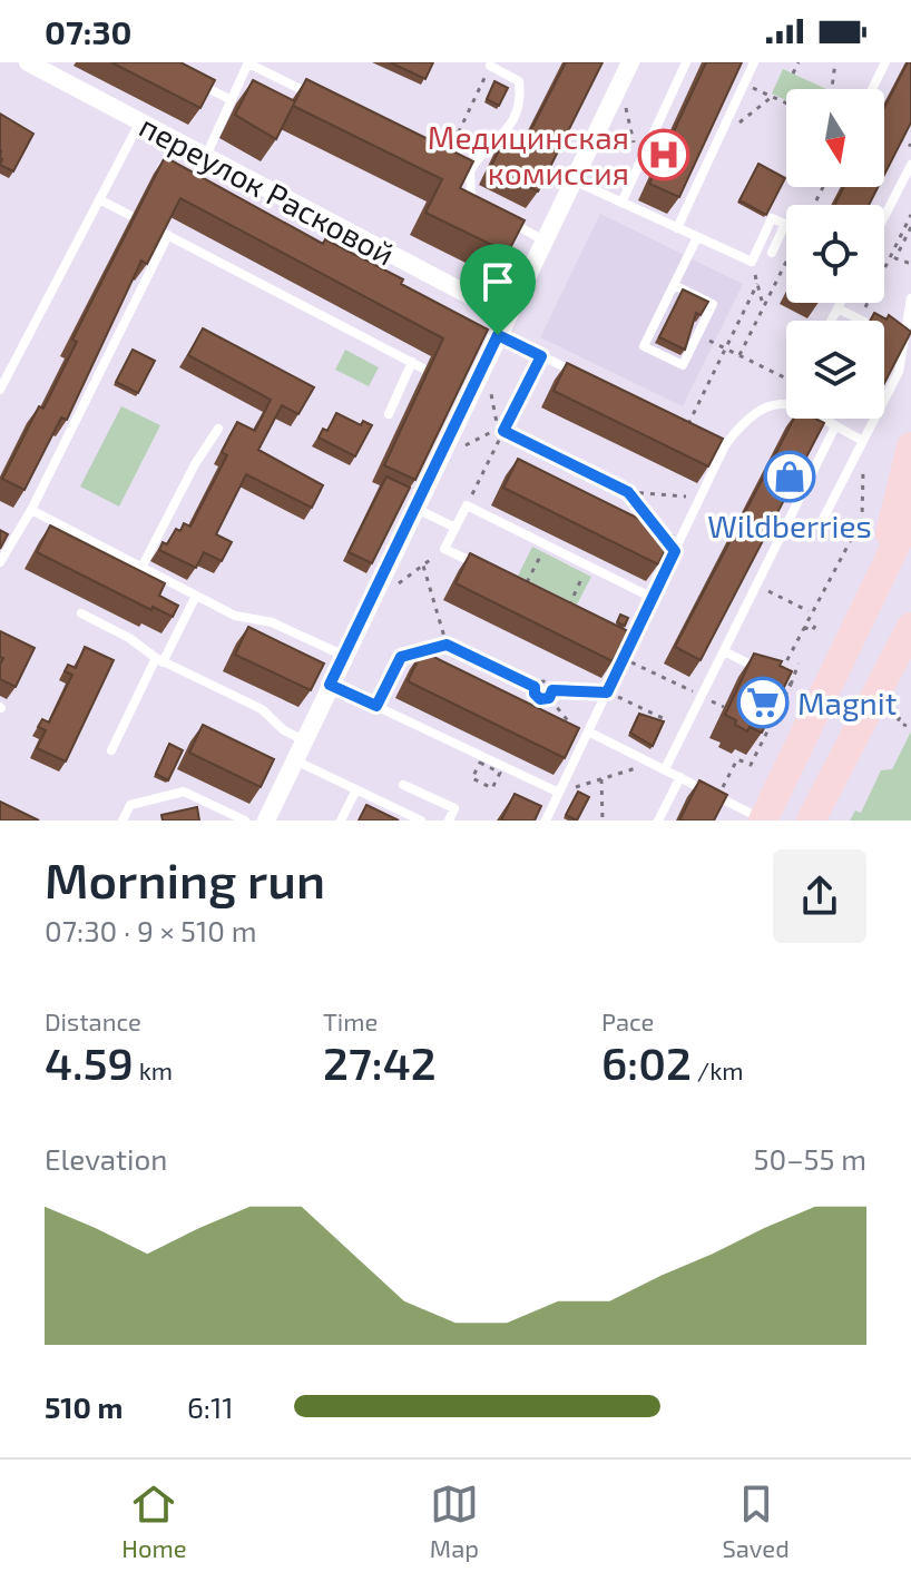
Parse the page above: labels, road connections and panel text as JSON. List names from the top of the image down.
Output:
{
  "streets": {
    "street": ["переулок Расковой"]
  },
  "places": {
    "hospital": ["Медицинская комиссия"],
    "shop": ["Wildberries"],
    "supermarket": ["Magnit"]
  },
  "north": "bottom",
  "page": {
    "status": "07:30",
    "heading": ["Morning run", "07:30 · 9 × 510 m"],
    "stats": [
      ["Distance", "4.59 km"],
      ["Time", "27:42"],
      ["Pace", "6:02 /km"]
    ],
    "chart": ["Elevation", "50–55 m"],
    "list": [
      {
        "name": "510 m",
        "note": "6:11"
      }
    ],
    "tabs": ["Home", "Map", "Saved"]
  }
}
